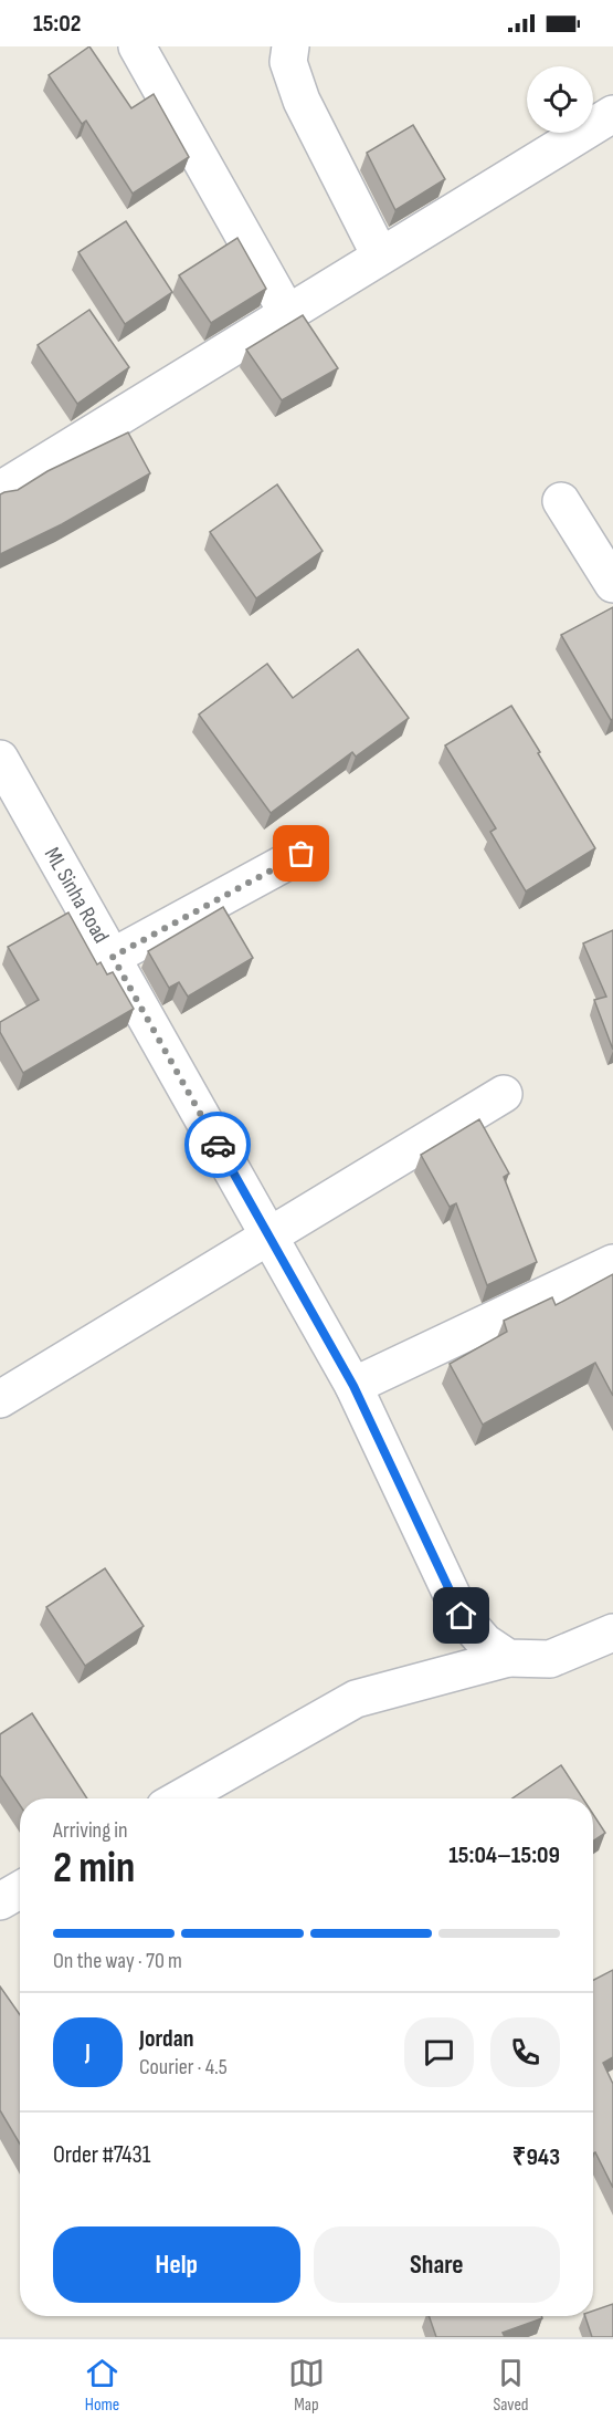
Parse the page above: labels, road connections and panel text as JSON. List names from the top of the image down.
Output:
{
  "streets": {
    "street": ["ML Sinha Road"]
  },
  "page": {
    "status": "15:02",
    "heading": ["2 min", "Arriving in", "15:04–15:09"],
    "panel": [
      "Jordan",
      "Courier · 4.5",
      "Order #7431",
      "₹943"
    ],
    "bar": "On the way · 70 m",
    "round": "J",
    "buttons": ["Help", "Share"],
    "tabs": ["Home", "Map", "Saved"]
  }
}
